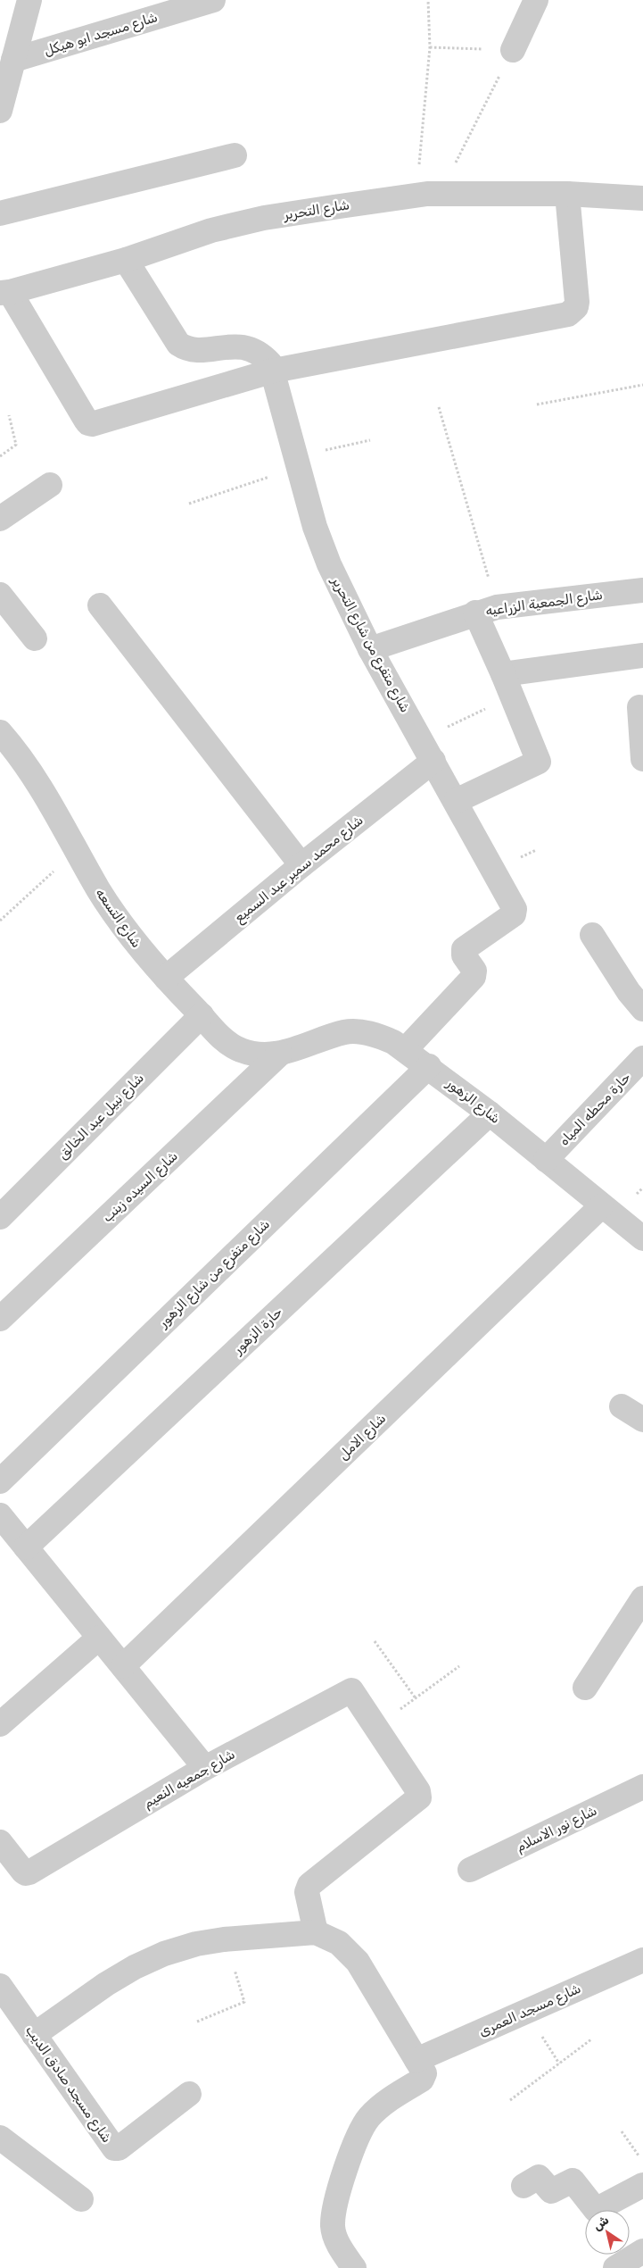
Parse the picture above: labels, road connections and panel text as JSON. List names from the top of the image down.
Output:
{
  "streets": {
    "street": [
      "شارع مسجد ابو هيكل",
      "شارع التحرير",
      "شارع الجمعية الزراعيه",
      "شارع متفرع من شارع التحرير",
      "شارع محمد سمير عبد السميع",
      "شارع التسعه",
      "شارع الزهور",
      "حارة محطه المياه",
      "شارع نبيل عبد الخالق",
      "شارع السيده زينب",
      "شارع متفرع من شارع الزهور",
      "حارة الزهور",
      "شارع الامل",
      "شارع جمعيه النعيم",
      "شارع نور الاسلام",
      "شارع مسجد العمرى",
      "شارع مسجد صادق الديب"
    ]
  },
  "crossings": [
    ["شارع التحرير", "شارع متفرع من شارع التحرير"],
    ["شارع الجمعية الزراعيه", "شارع متفرع من شارع التحرير"],
    ["شارع متفرع من شارع التحرير", "شارع محمد سمير عبد السميع"],
    ["شارع متفرع من شارع التحرير", "شارع الزهور"],
    ["شارع محمد سمير عبد السميع", "شارع التسعه"],
    ["شارع التسعه", "شارع الزهور"],
    ["شارع التسعه", "شارع نبيل عبد الخالق"],
    ["شارع التسعه", "شارع السيده زينب"],
    ["شارع الزهور", "حارة محطه المياه"],
    ["شارع الزهور", "شارع السيده زينب"],
    ["شارع الزهور", "شارع متفرع من شارع الزهور"],
    ["شارع الزهور", "حارة الزهور"],
    ["شارع الزهور", "شارع الامل"]
  ],
  "north": "top left"
}
